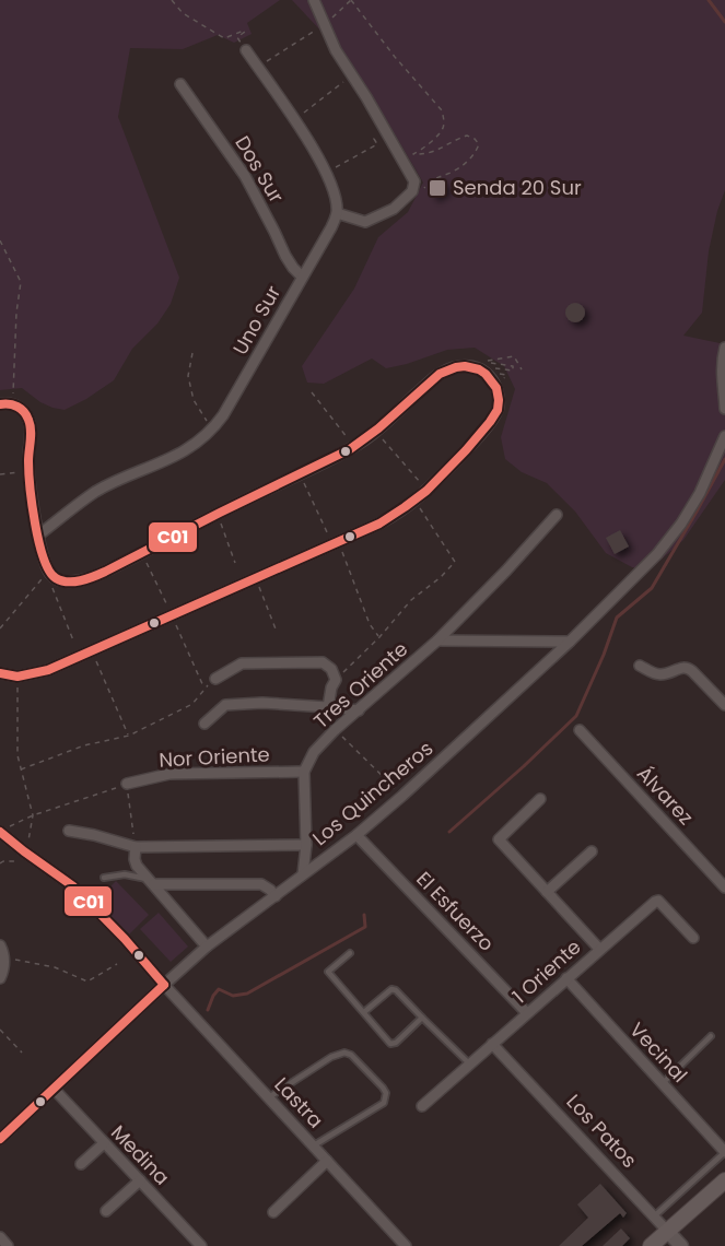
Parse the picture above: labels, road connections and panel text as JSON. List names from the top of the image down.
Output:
{
  "streets": {
    "street": [
      "Dos Sur",
      "Uno Sur",
      "Tres Oriente",
      "Nor Oriente",
      "Los Quincheros",
      "Álvarez",
      "El Esfuerzo",
      "1 Oriente",
      "Vecinal",
      "Lastra",
      "Los Patos",
      "Medina"
    ]
  },
  "crossings": [
    ["Dos Sur", "Uno Sur"],
    ["Tres Oriente", "Nor Oriente"],
    ["Tres Oriente", "Los Quincheros"],
    ["Los Quincheros", "El Esfuerzo"],
    ["Los Quincheros", "Lastra"],
    ["Los Quincheros", "Medina"],
    ["El Esfuerzo", "1 Oriente"],
    ["1 Oriente", "Vecinal"],
    ["1 Oriente", "Los Patos"]
  ],
  "places": {
    "transit": ["Senda 20 Sur"]
  },
  "lines": ["transit line C01"]
}
